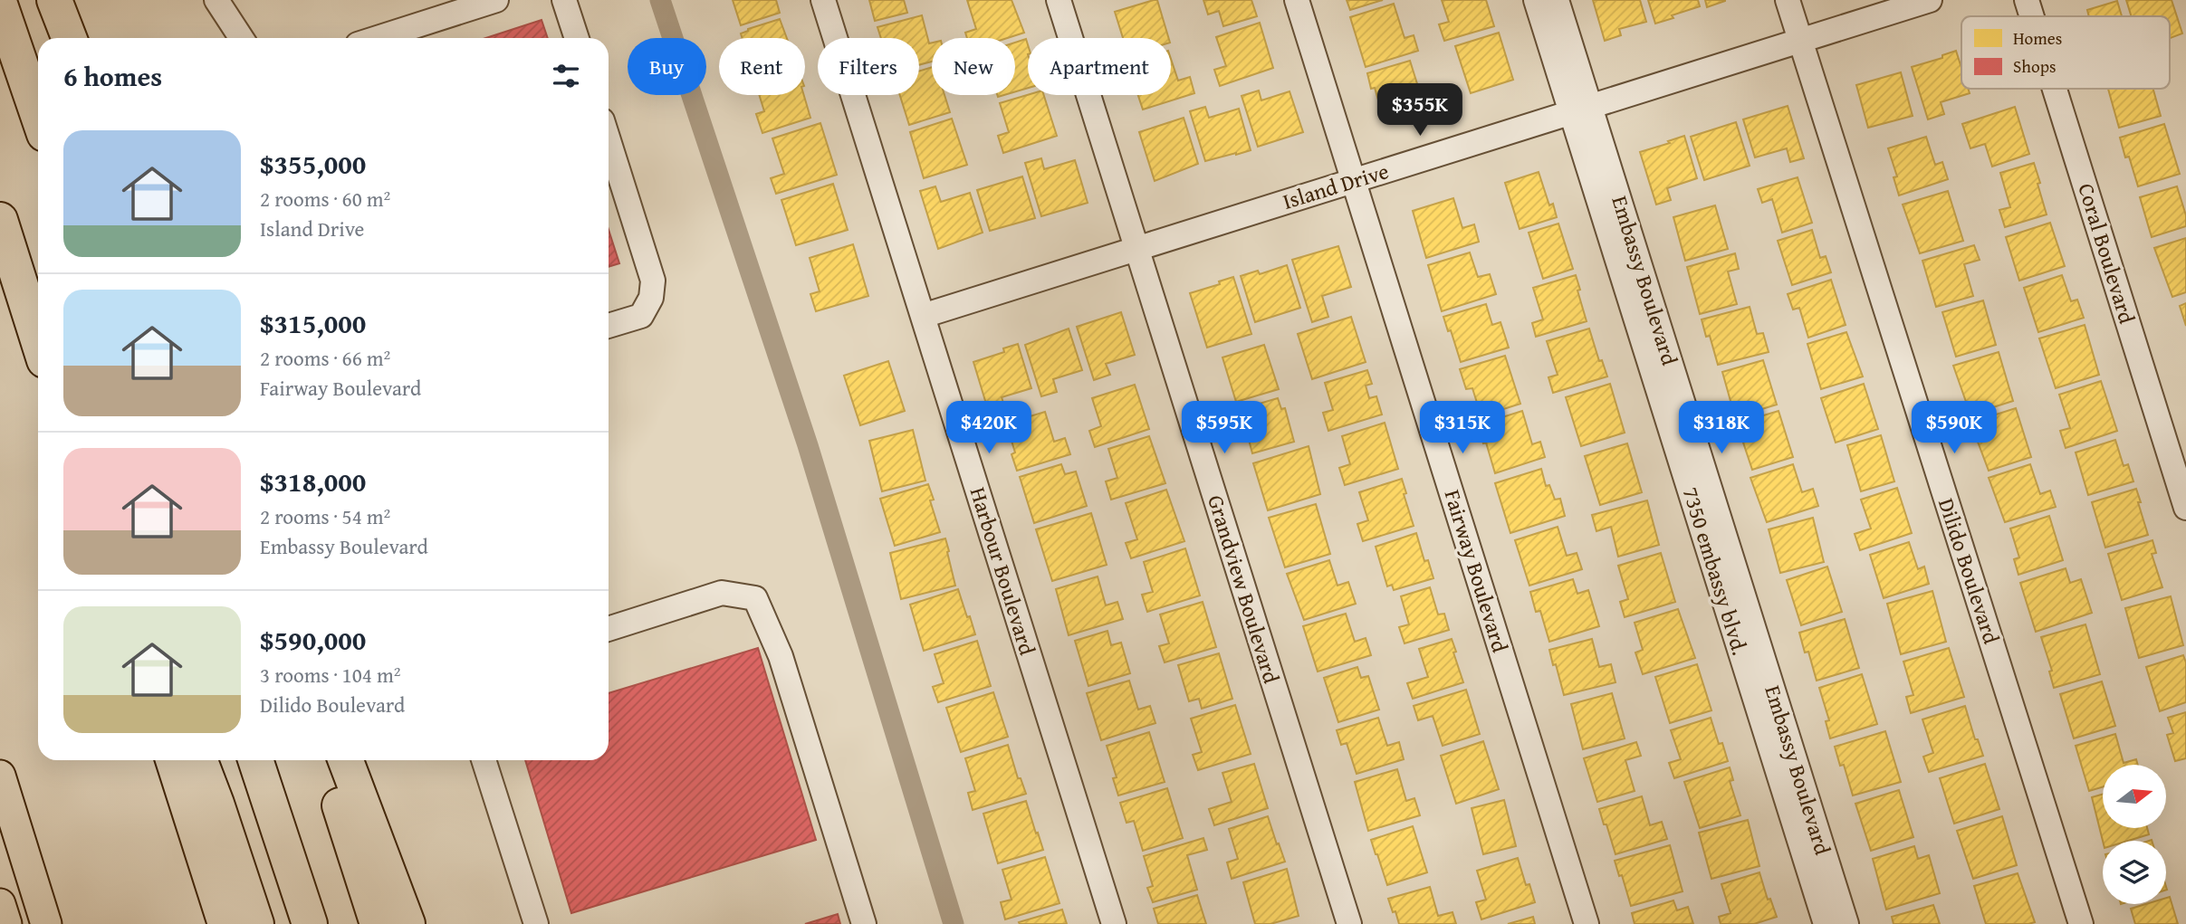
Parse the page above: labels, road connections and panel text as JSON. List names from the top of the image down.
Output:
{
  "streets": {
    "street": [
      "Island Drive",
      "Coral Boulevard",
      "Embassy Boulevard",
      "Harbour Boulevard",
      "Fairway Boulevard",
      "7350 embassy blvd.",
      "Dilido Boulevard",
      "Grandview Boulevard"
    ]
  },
  "crossings": [
    ["Island Drive", "Embassy Boulevard"],
    ["Island Drive", "Harbour Boulevard"],
    ["Island Drive", "Fairway Boulevard"],
    ["Island Drive", "7350 embassy blvd."],
    ["Island Drive", "Dilido Boulevard"],
    ["Island Drive", "Grandview Boulevard"],
    ["Embassy Boulevard", "7350 embassy blvd."]
  ],
  "legend": ["Homes", "Shops"],
  "north": "right",
  "page": {
    "chip": [
      "Buy",
      "Rent",
      "Filters",
      "New",
      "Apartment"
    ],
    "heading": "6 homes",
    "price": [
      "$355K",
      "$420K",
      "$595K",
      "$315K",
      "$318K",
      "$590K"
    ],
    "list": [
      {
        "name": "$355,000",
        "note": "2 rooms · 60 m² · Island Drive"
      },
      {
        "name": "$315,000",
        "note": "2 rooms · 66 m² · Fairway Boulevard"
      },
      {
        "name": "$318,000",
        "note": "2 rooms · 54 m² · Embassy Boulevard"
      },
      {
        "name": "$590,000",
        "note": "3 rooms · 104 m² · Dilido Boulevard"
      }
    ]
  }
}
